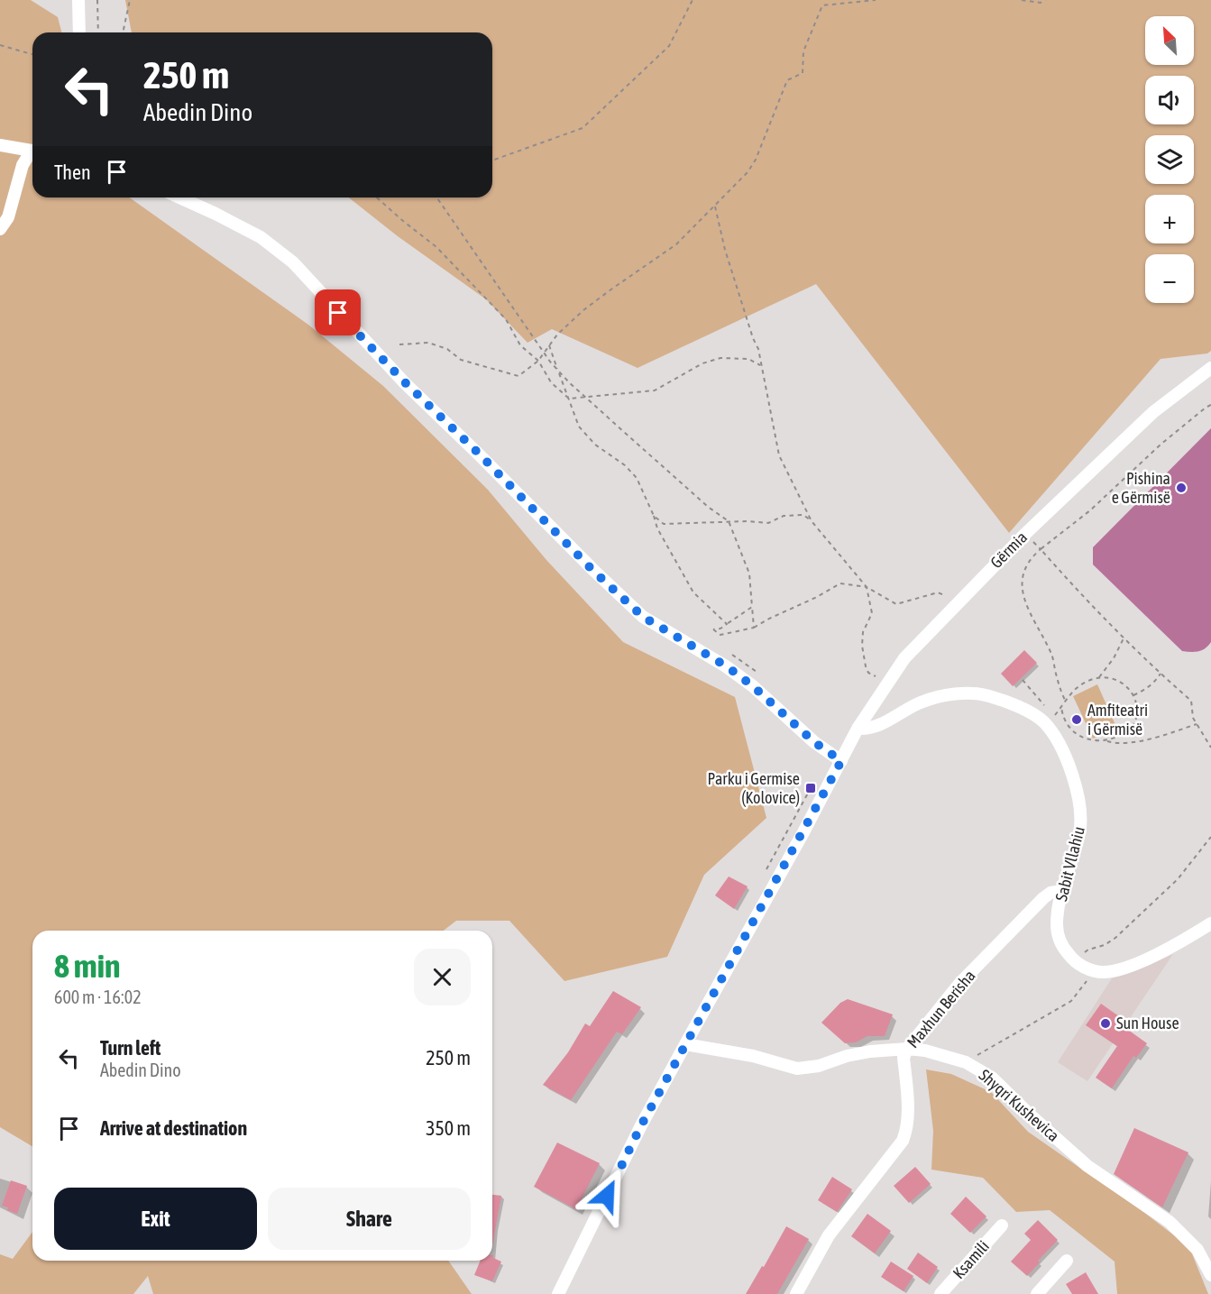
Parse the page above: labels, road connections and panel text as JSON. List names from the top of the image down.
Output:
{
  "streets": {
    "street": [
      "Gërmia",
      "Sabit Vllahiu",
      "Maxhun Berisha",
      "Shyqri Kushevica",
      "Ksamili"
    ]
  },
  "crossings": [
    ["Gërmia", "Sabit Vllahiu"],
    ["Gërmia", "Shyqri Kushevica"],
    ["Sabit Vllahiu", "Maxhun Berisha"],
    ["Maxhun Berisha", "Shyqri Kushevica"]
  ],
  "places": {
    "other": ["Pishina e Gërmisë", "Amfiteatri i Gërmisë", "Sun House"],
    "transit": ["Parku i Germise (Kolovice)"]
  },
  "north": "top left",
  "page": {
    "map_buttons": ["+", "−"],
    "turn": ["250 m", "Abedin Dino"],
    "then": "Then",
    "heading": ["8 min", "600 m · 16:02"],
    "list": [
      {
        "name": "Turn left",
        "note": "Abedin Dino",
        "value": "250 m"
      },
      {
        "name": "Arrive at destination",
        "value": "350 m"
      }
    ],
    "buttons": ["Exit", "Share"]
  }
}
